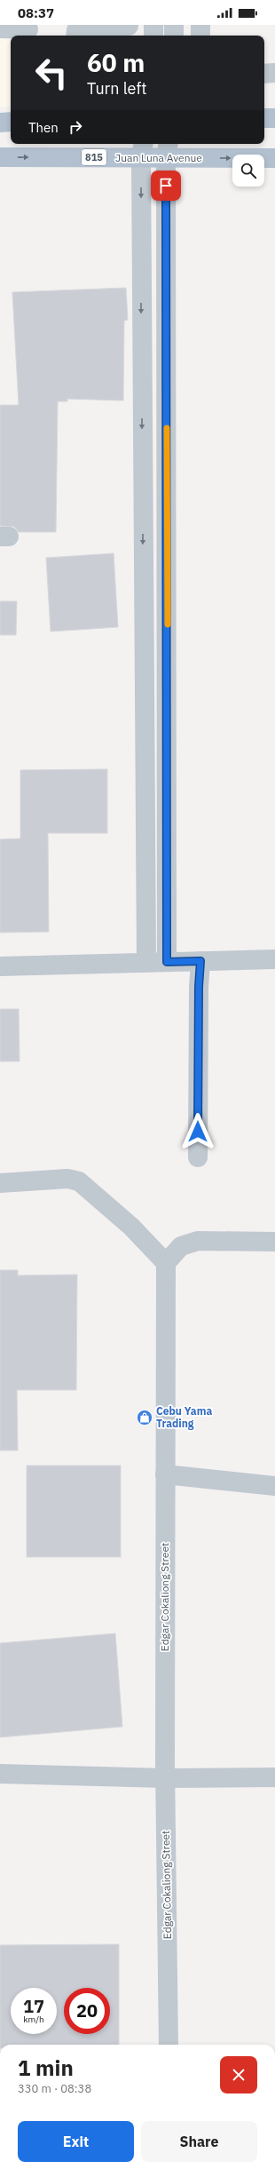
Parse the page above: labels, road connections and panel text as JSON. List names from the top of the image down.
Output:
{
  "streets": {
    "main road": ["815", "Juan Luna Avenue"],
    "street": ["Edgar Cokaliong Street"]
  },
  "one_way": ["Juan Luna Avenue"],
  "places": {
    "shop": ["Cebu Yama Trading"]
  },
  "page": {
    "status": "08:37",
    "turn": ["60 m", "Turn left"],
    "then": "Then",
    "speed": "17 km/h",
    "limit": "20",
    "heading": ["1 min", "330 m · 08:38"],
    "buttons": ["Exit", "Share"]
  }
}
